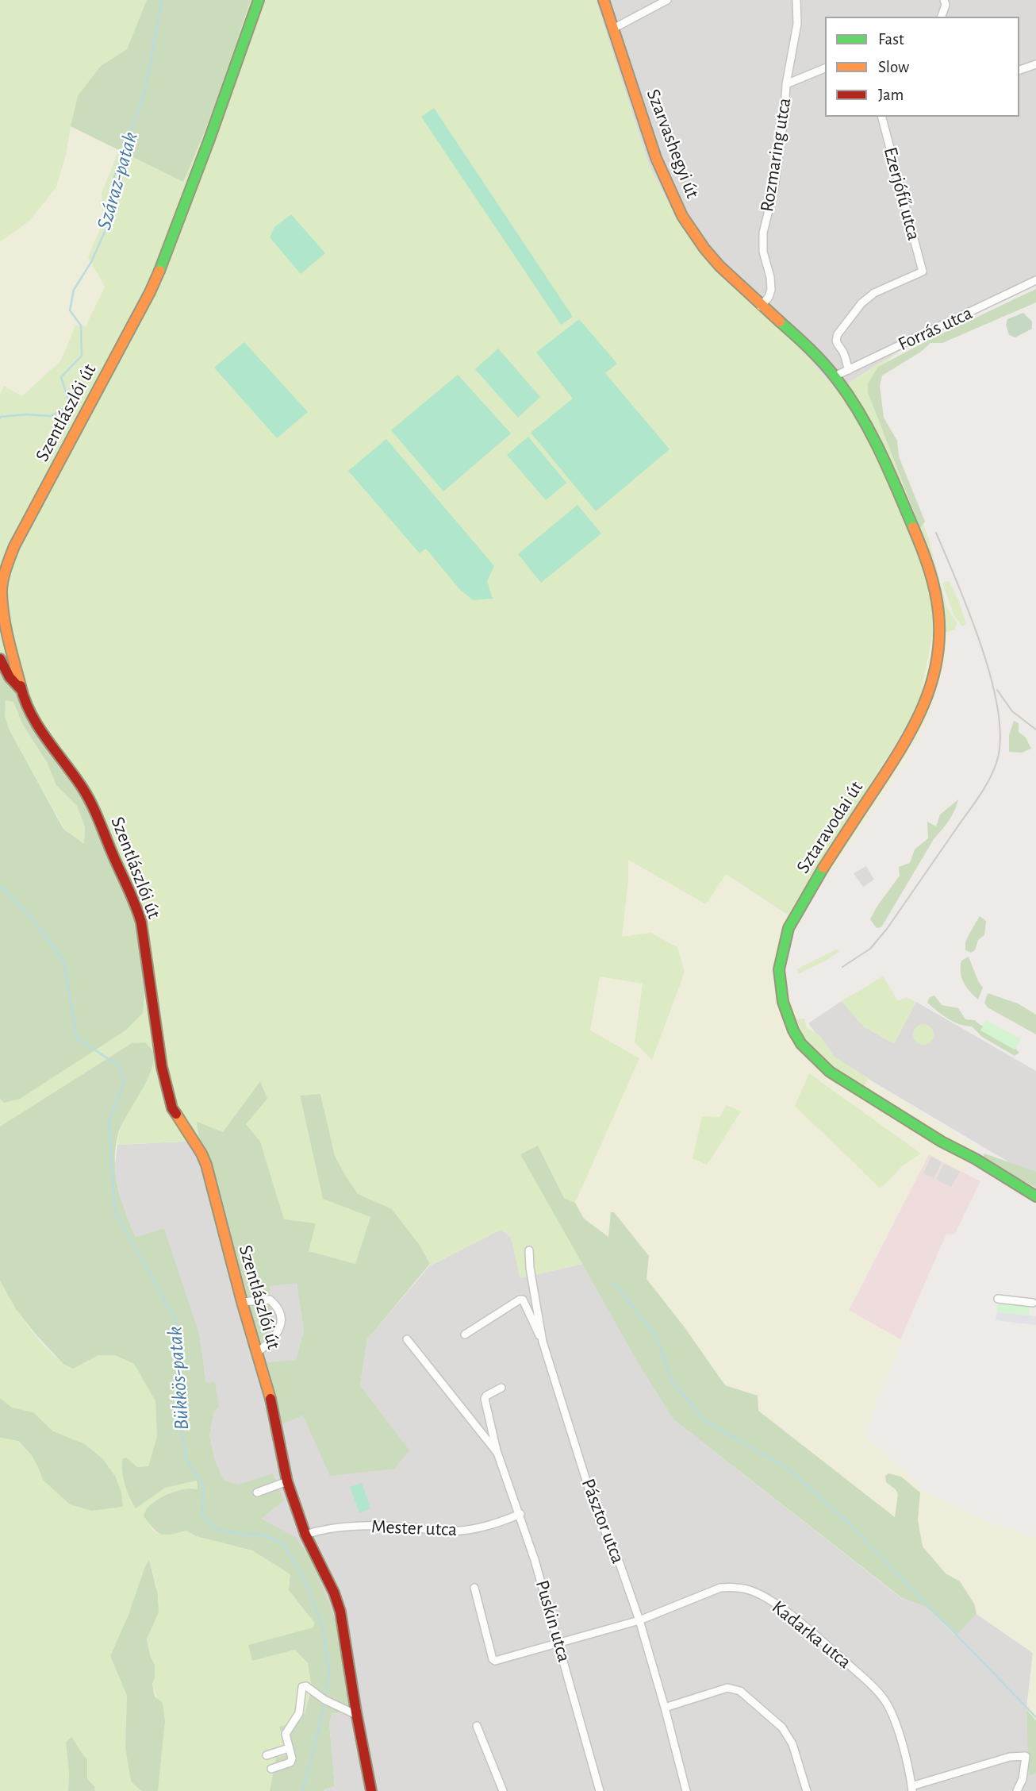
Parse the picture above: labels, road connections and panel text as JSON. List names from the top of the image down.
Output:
{
  "streets": {
    "main road": ["Szarvashegyi út", "Szentlászlói út", "Sztaravodai út"],
    "street": [
      "Rozmaring utca",
      "Ezerjófű utca",
      "Forrás utca",
      "Pásztor utca",
      "Mester utca",
      "Puskin utca",
      "Kadarka utca"
    ]
  },
  "crossings": [
    ["Szarvashegyi út", "Rozmaring utca"],
    ["Szarvashegyi út", "Forrás utca"],
    ["Szarvashegyi út", "Sztaravodai út"],
    ["Ezerjófű utca", "Forrás utca"],
    ["Forrás utca", "Sztaravodai út"],
    ["Szentlászlói út", "Mester utca"],
    ["Pásztor utca", "Kadarka utca"],
    ["Mester utca", "Puskin utca"],
    ["Puskin utca", "Kadarka utca"]
  ],
  "water": ["Száraz-patak", "Bükkös-patak"],
  "legend": ["Fast", "Slow", "Jam"]
}
